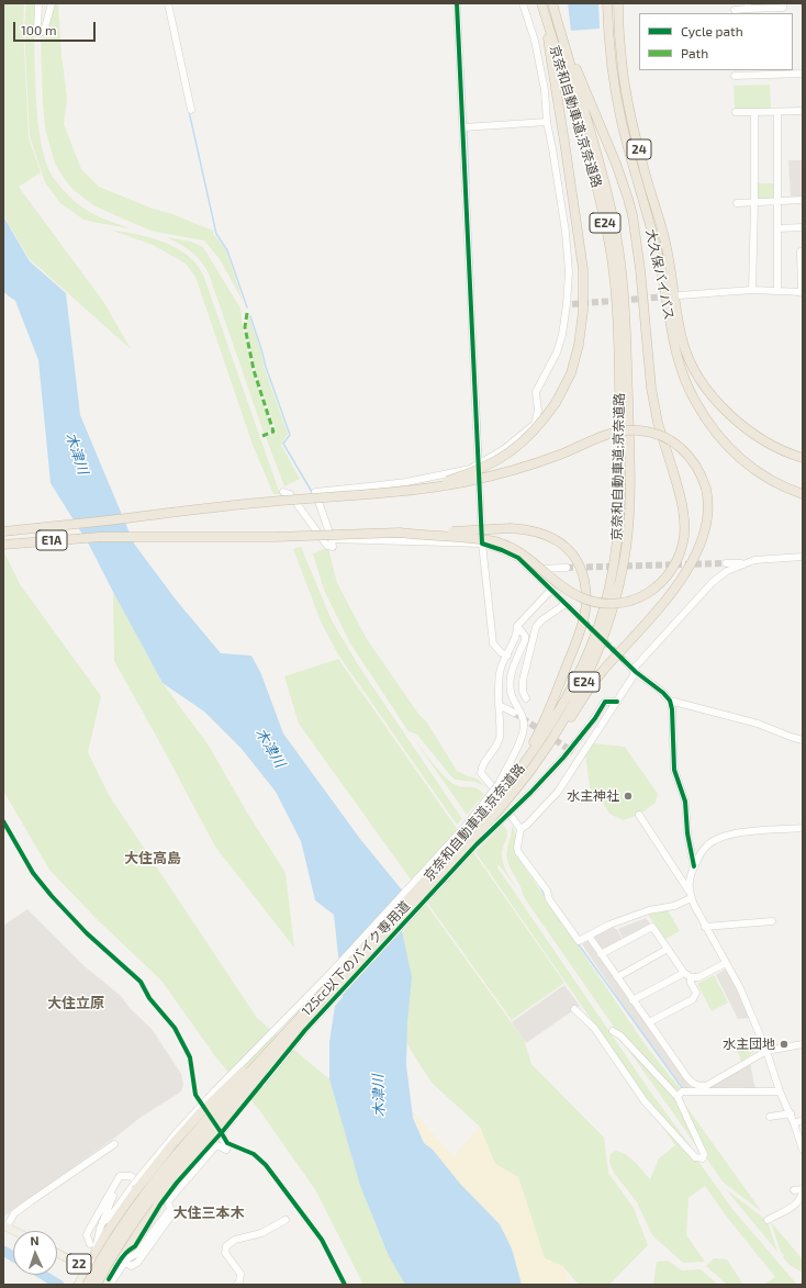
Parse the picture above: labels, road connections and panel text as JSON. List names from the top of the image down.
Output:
{
  "streets": {
    "highway": [
      "京奈和自動車道;京奈道路",
      "24",
      "E24",
      "大久保バイパス",
      "E1A"
    ],
    "main road": ["22"],
    "street": ["125cc以下のバイク専用道"]
  },
  "crossings": [
    ["京奈和自動車道;京奈道路", "125cc以下のバイク専用道"]
  ],
  "districts": ["大住高島", "大住立原", "大住三本木"],
  "water": ["木津川"],
  "places": ["水主神社", "水主団地"],
  "legend": ["Cycle path", "Path"],
  "scale_bar": "100 m",
  "north": "top"
}
